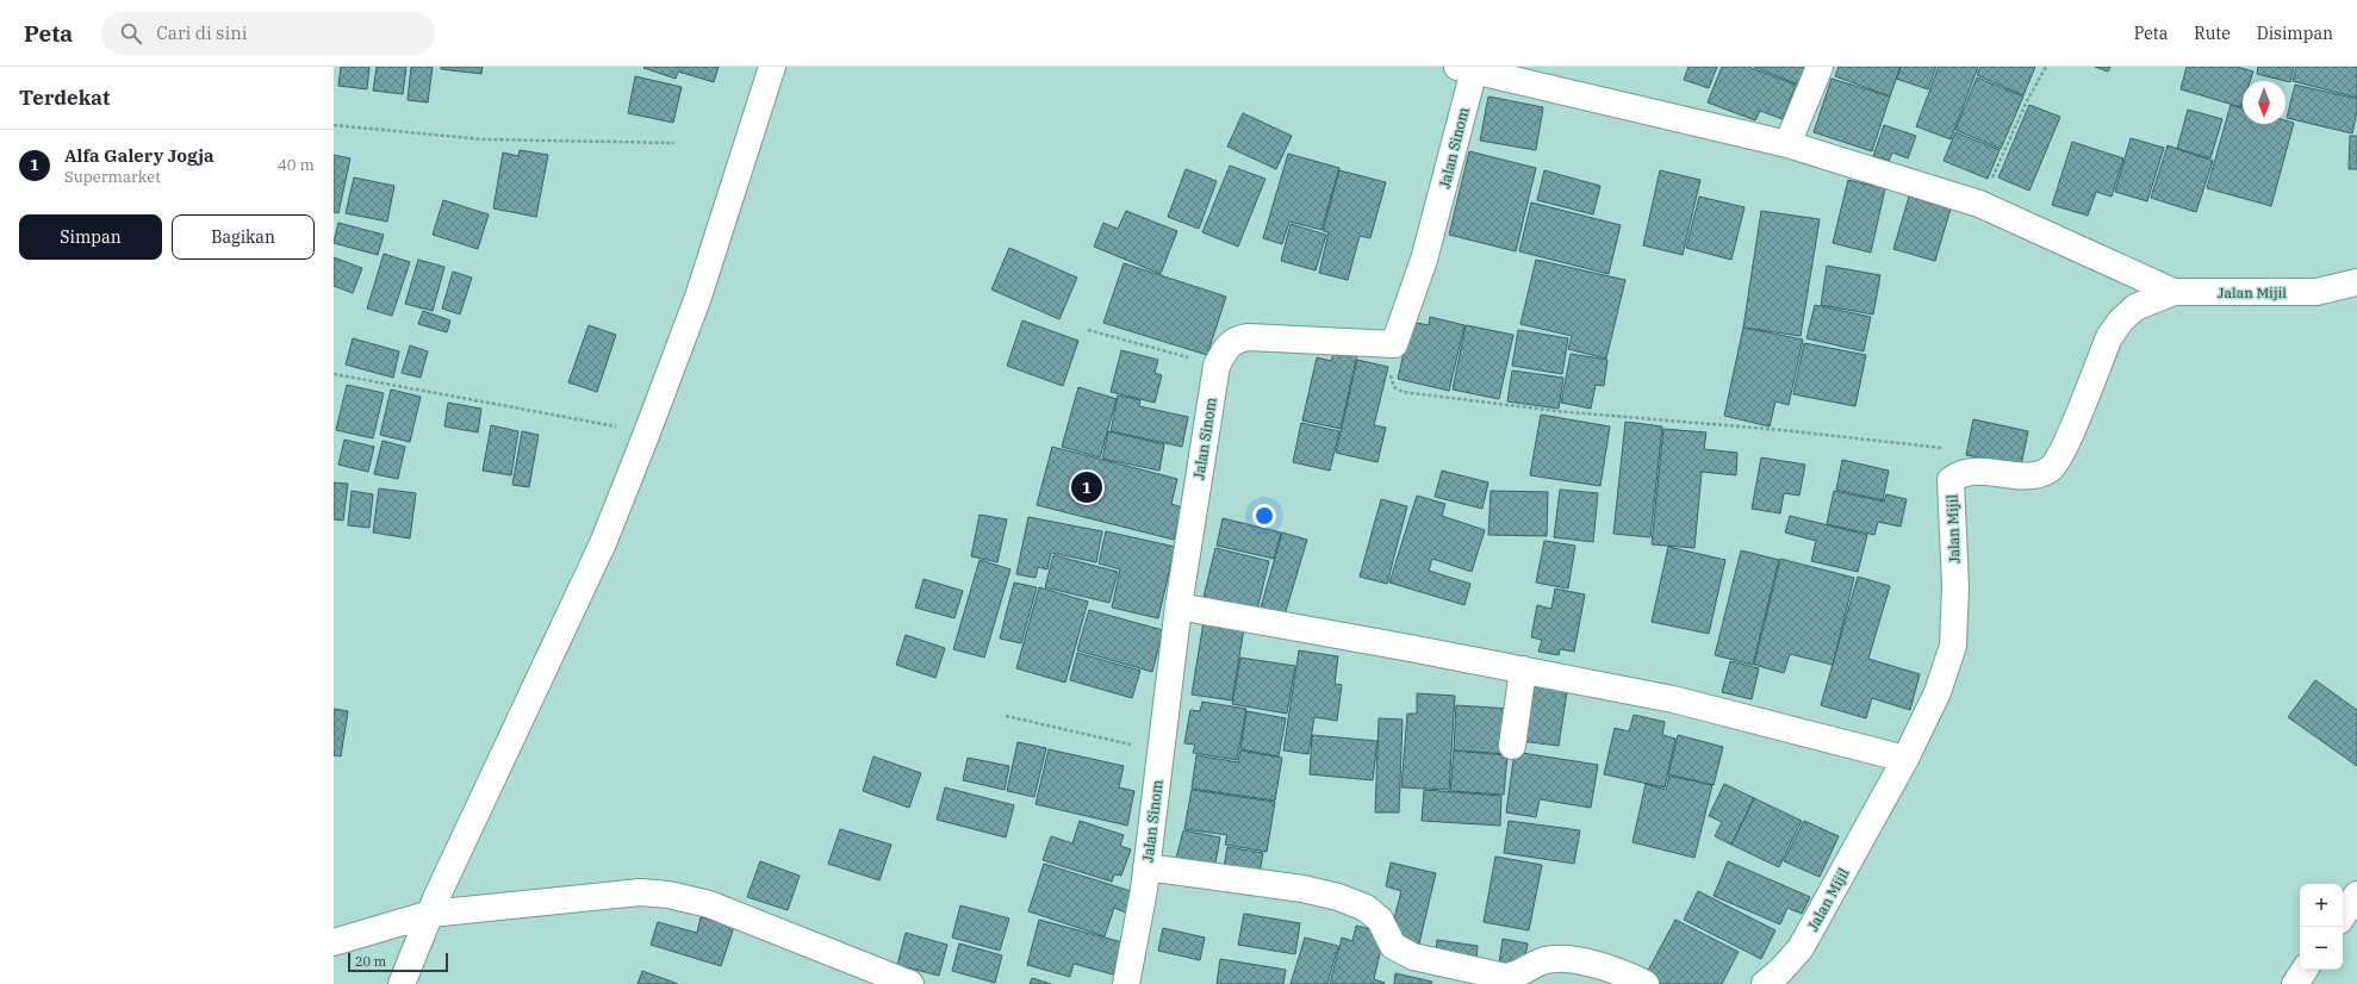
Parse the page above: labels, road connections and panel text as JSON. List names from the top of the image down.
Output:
{
  "streets": {
    "street": ["Jalan Sinom", "Jalan Mijil"]
  },
  "scale_bar": "20 m",
  "north": "bottom",
  "page": {
    "header": "Peta",
    "search": "Cari di sini",
    "nav": ["Peta", "Rute", "Disimpan"],
    "heading": "Terdekat",
    "list": [
      {
        "mark": "1",
        "name": "Alfa Galery Jogja",
        "note": "Supermarket",
        "value": "40 m"
      }
    ],
    "buttons": ["Simpan", "Bagikan"],
    "pins": "1",
    "map_buttons": ["+", "−"],
    "scale": "20 m"
  }
}
